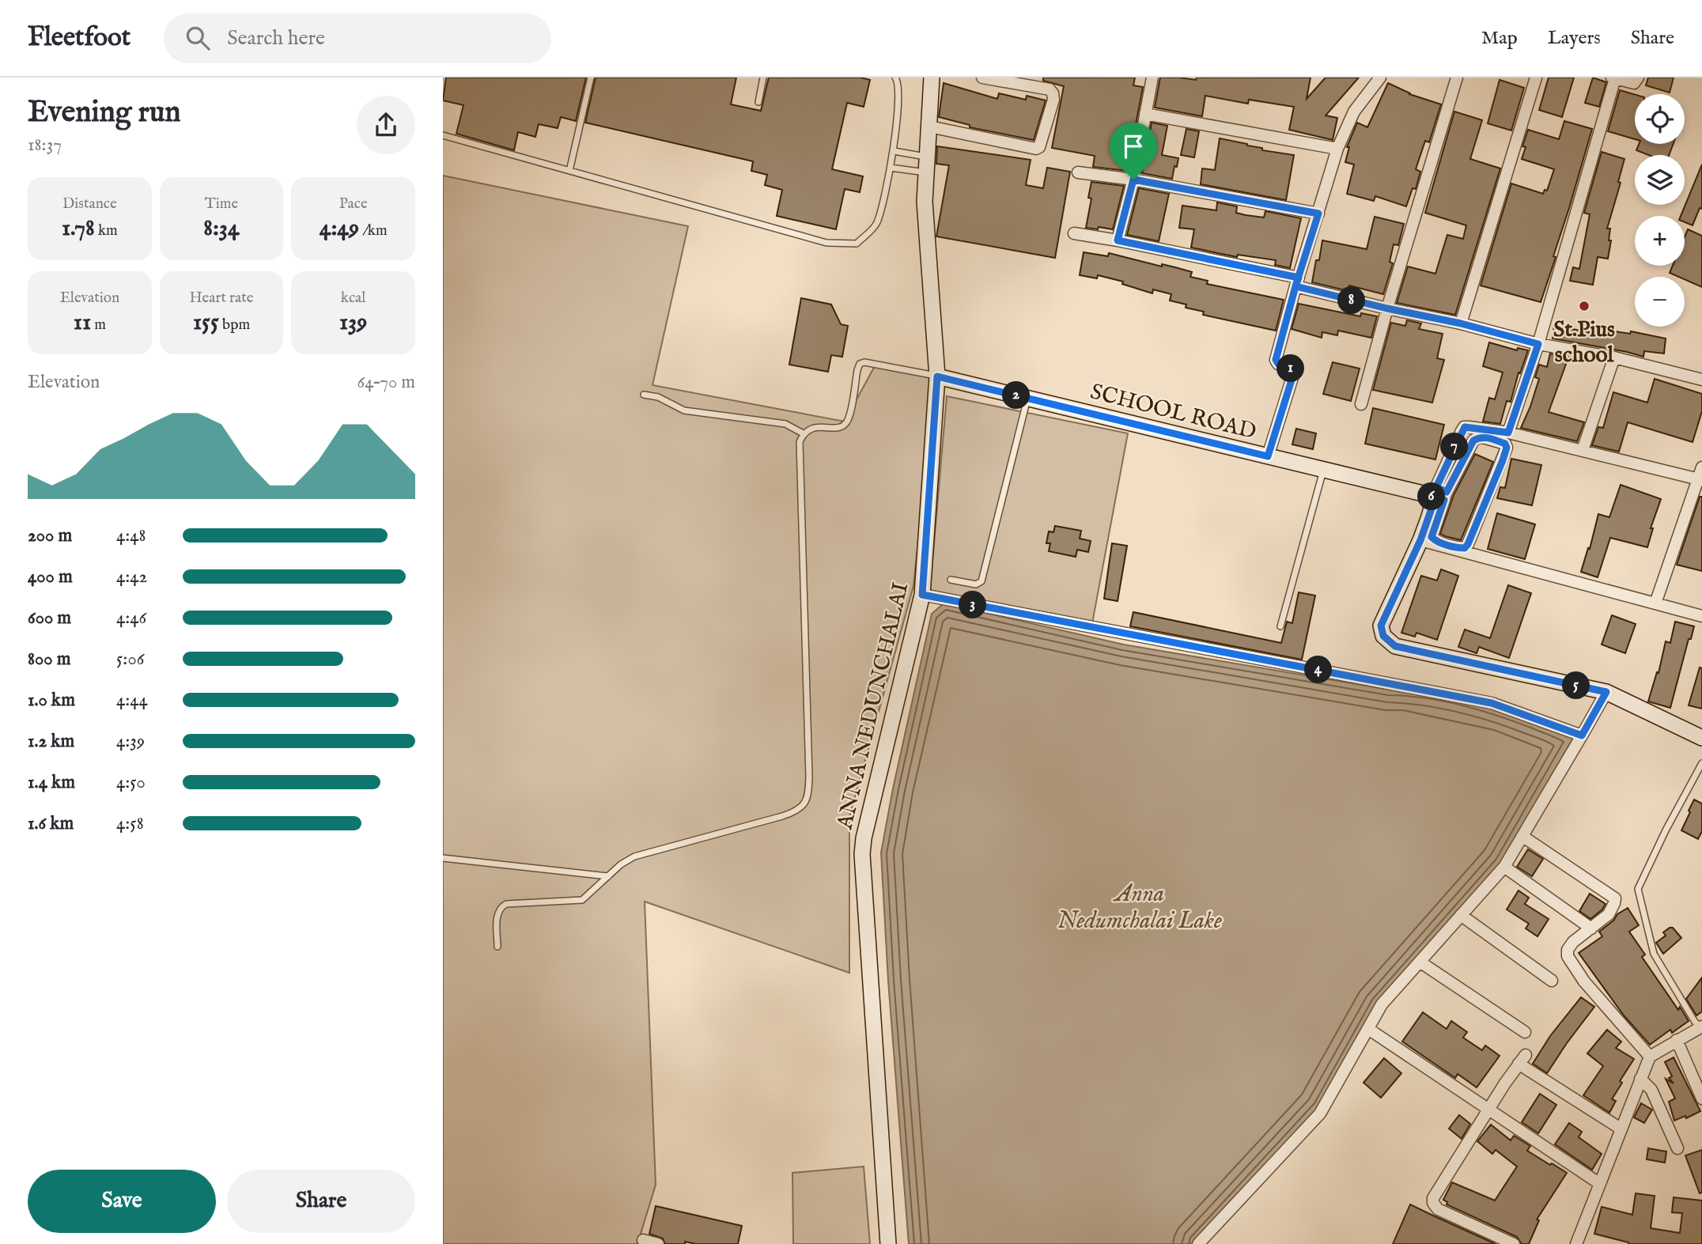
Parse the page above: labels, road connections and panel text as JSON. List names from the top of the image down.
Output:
{
  "streets": {
    "street": ["SCHOOL ROAD", "ANNA NEDUNCHALAI"]
  },
  "crossings": [
    ["SCHOOL ROAD", "ANNA NEDUNCHALAI"]
  ],
  "water": ["Anna Nedumchalai Lake"],
  "places": ["St.Pius school"],
  "page": {
    "header": "Fleetfoot",
    "search": "Search here",
    "nav": ["Map", "Layers", "Share"],
    "heading": ["Evening run", "18:37"],
    "map_buttons": ["+", "−"],
    "stats": [
      ["Distance", "1.78 km"],
      ["Time", "8:34"],
      ["Pace", "4:49 /km"],
      ["Elevation", "11 m"],
      ["Heart rate", "155 bpm"],
      ["kcal", "139"]
    ],
    "pins": [
      "8",
      "1",
      "2",
      "7",
      "6",
      "3",
      "4",
      "5"
    ],
    "chart": ["Elevation", "64–70 m"],
    "list": [
      {
        "name": "200 m",
        "note": "4:48"
      },
      {
        "name": "400 m",
        "note": "4:42"
      },
      {
        "name": "600 m",
        "note": "4:46"
      },
      {
        "name": "800 m",
        "note": "5:06"
      },
      {
        "name": "1.0 km",
        "note": "4:44"
      },
      {
        "name": "1.2 km",
        "note": "4:39"
      },
      {
        "name": "1.4 km",
        "note": "4:50"
      },
      {
        "name": "1.6 km",
        "note": "4:58"
      }
    ],
    "buttons": ["Save", "Share"]
  }
}
